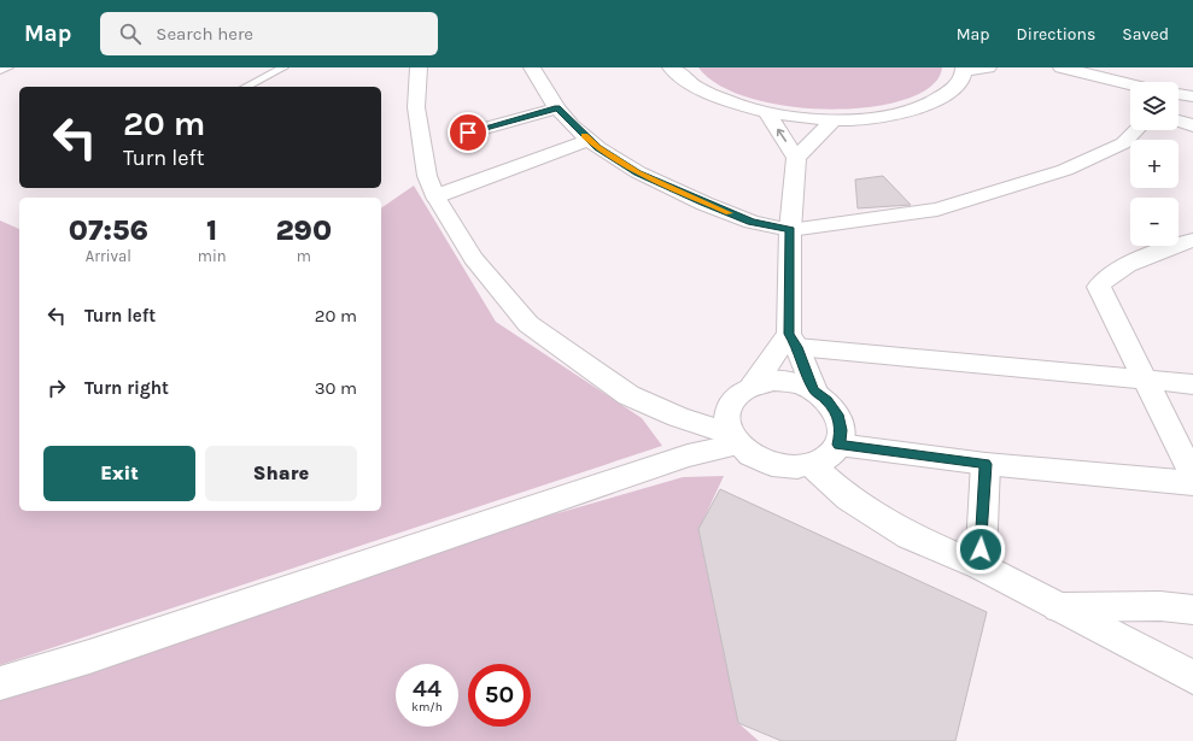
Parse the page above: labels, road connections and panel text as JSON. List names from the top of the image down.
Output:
{
  "page": {
    "header": "Map",
    "search": "Search here",
    "nav": ["Map", "Directions", "Saved"],
    "map_buttons": ["+", "−"],
    "turn": ["20 m", "Turn left"],
    "eta": [
      "07:56",
      "Arrival",
      "1",
      "min",
      "290",
      "m"
    ],
    "list": [
      {
        "name": "Turn left",
        "value": "20 m"
      },
      {
        "name": "Turn right",
        "value": "30 m"
      }
    ],
    "buttons": ["Exit", "Share"],
    "speed": "44 km/h",
    "limit": "50"
  }
}
